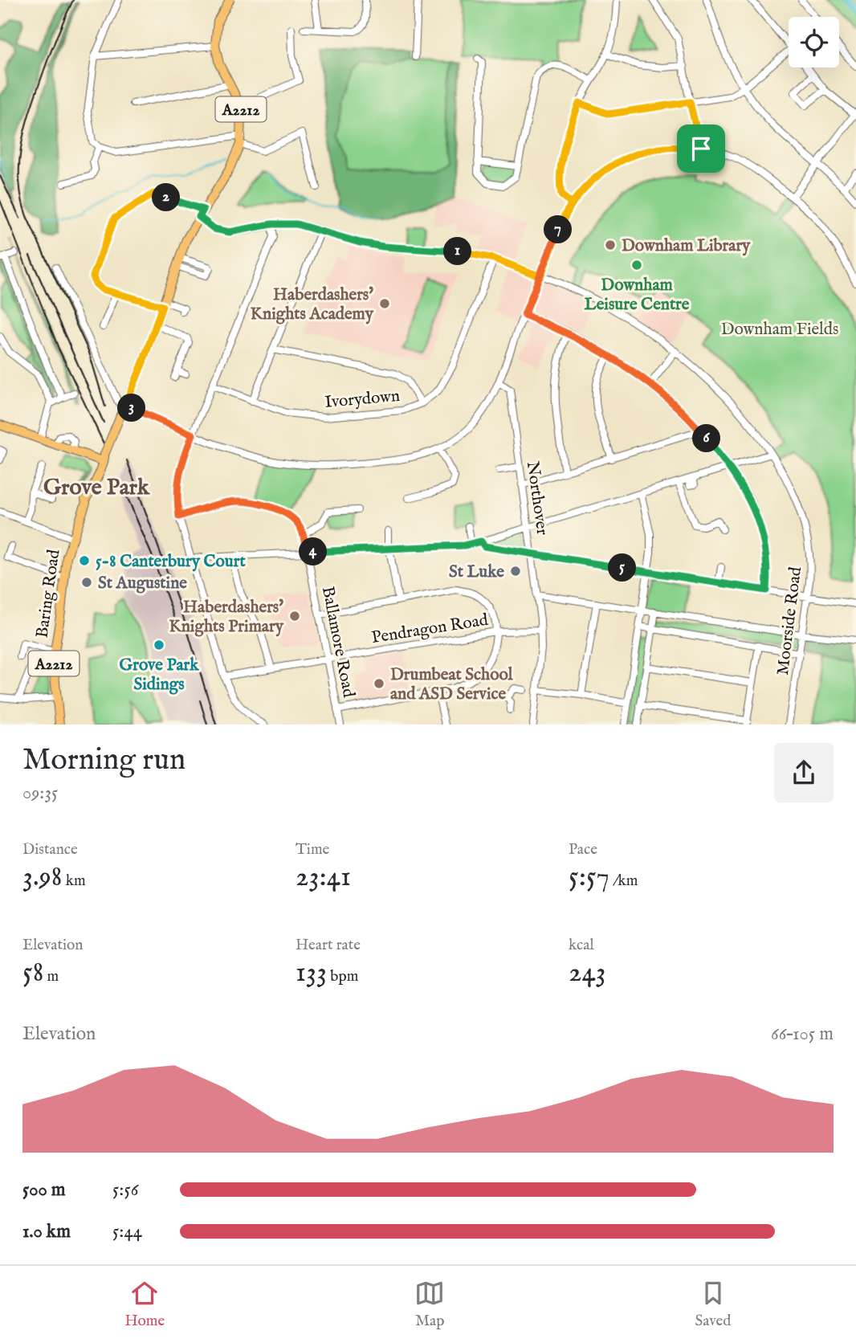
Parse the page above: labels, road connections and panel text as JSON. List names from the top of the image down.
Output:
{
  "streets": {
    "main road": ["A2212", "Baring Road"],
    "street": [
      "Ivorydown",
      "Northover",
      "Moorside Road",
      "Pendragon Road",
      "Ballamore Road"
    ]
  },
  "crossings": [
    ["A2212", "Baring Road"],
    ["A2212", "Moorside Road"],
    ["Ivorydown", "Moorside Road"],
    ["Northover", "Pendragon Road"],
    ["Baring Road", "Moorside Road"],
    ["Pendragon Road", "Ballamore Road"]
  ],
  "districts": ["Grove Park"],
  "parks": ["Downham Fields"],
  "places": [
    "Downham Library",
    "Downham Leisure Centre",
    "Haberdashers' Knights Academy",
    "5-8 Canterbury Court",
    "St Luke",
    "St Augustine",
    "Haberdashers' Knights Primary",
    "Grove Park Sidings",
    "Drumbeat School and ASD Service"
  ],
  "page": {
    "pins": [
      "2",
      "7",
      "1",
      "3",
      "6",
      "4",
      "5"
    ],
    "heading": ["Morning run", "09:35"],
    "stats": [
      ["Distance", "3.98 km"],
      ["Time", "23:41"],
      ["Pace", "5:57 /km"],
      ["Elevation", "58 m"],
      ["Heart rate", "133 bpm"],
      ["kcal", "243"]
    ],
    "chart": ["Elevation", "66–105 m"],
    "list": [
      {
        "name": "500 m",
        "note": "5:56"
      },
      {
        "name": "1.0 km",
        "note": "5:44"
      }
    ],
    "tabs": ["Home", "Map", "Saved"]
  }
}
